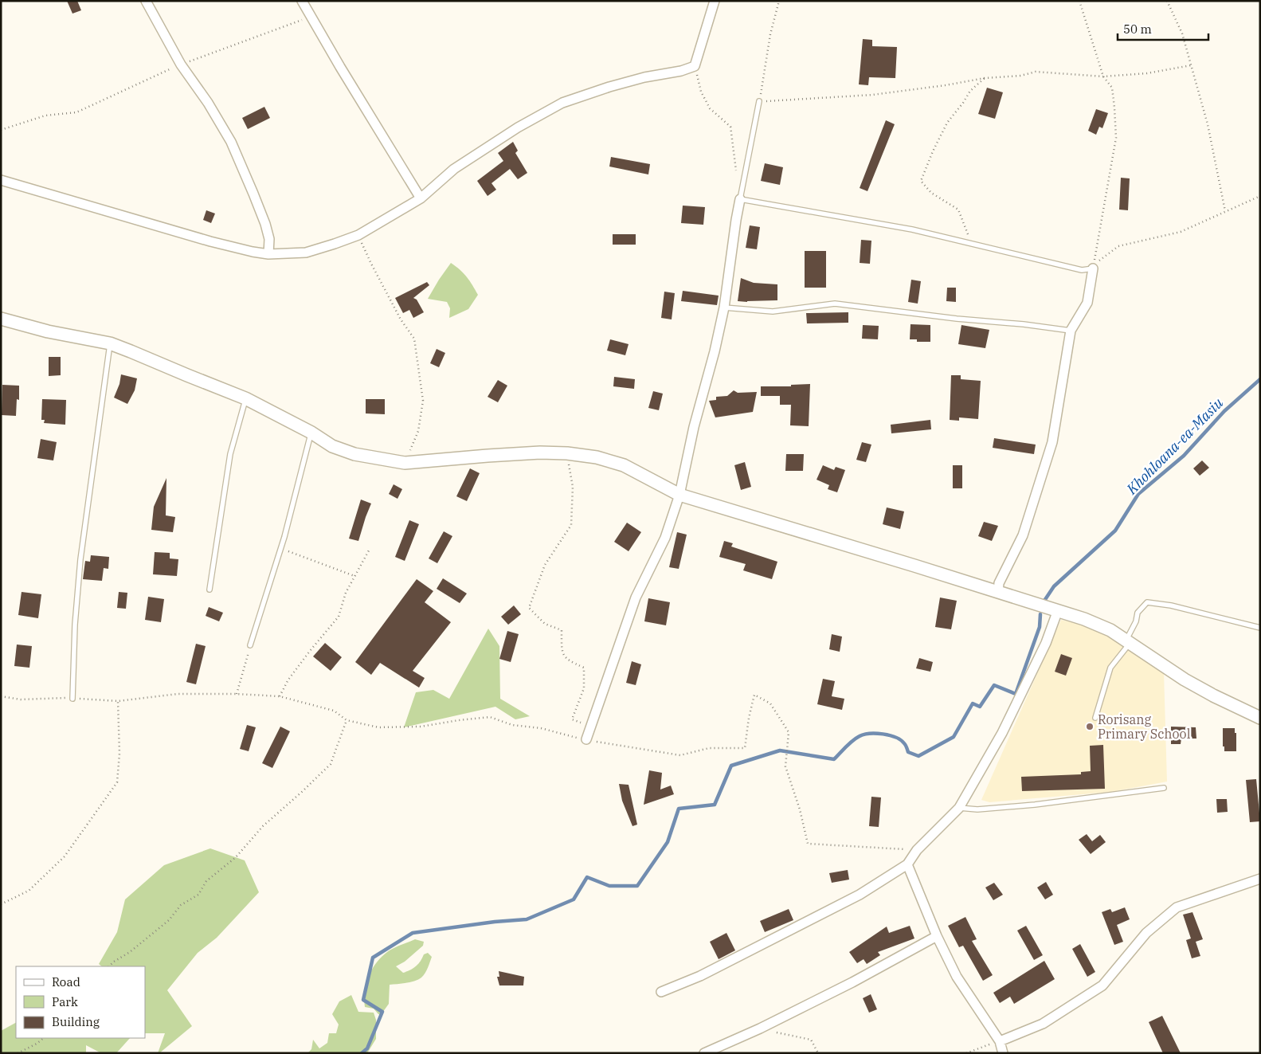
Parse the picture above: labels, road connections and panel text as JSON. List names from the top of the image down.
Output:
{
  "water": ["Khohloana-ea-Masiu"],
  "places": ["Rorisang Primary School"],
  "legend": ["Road", "Park", "Building"],
  "scale_bar": "50 m"
}
